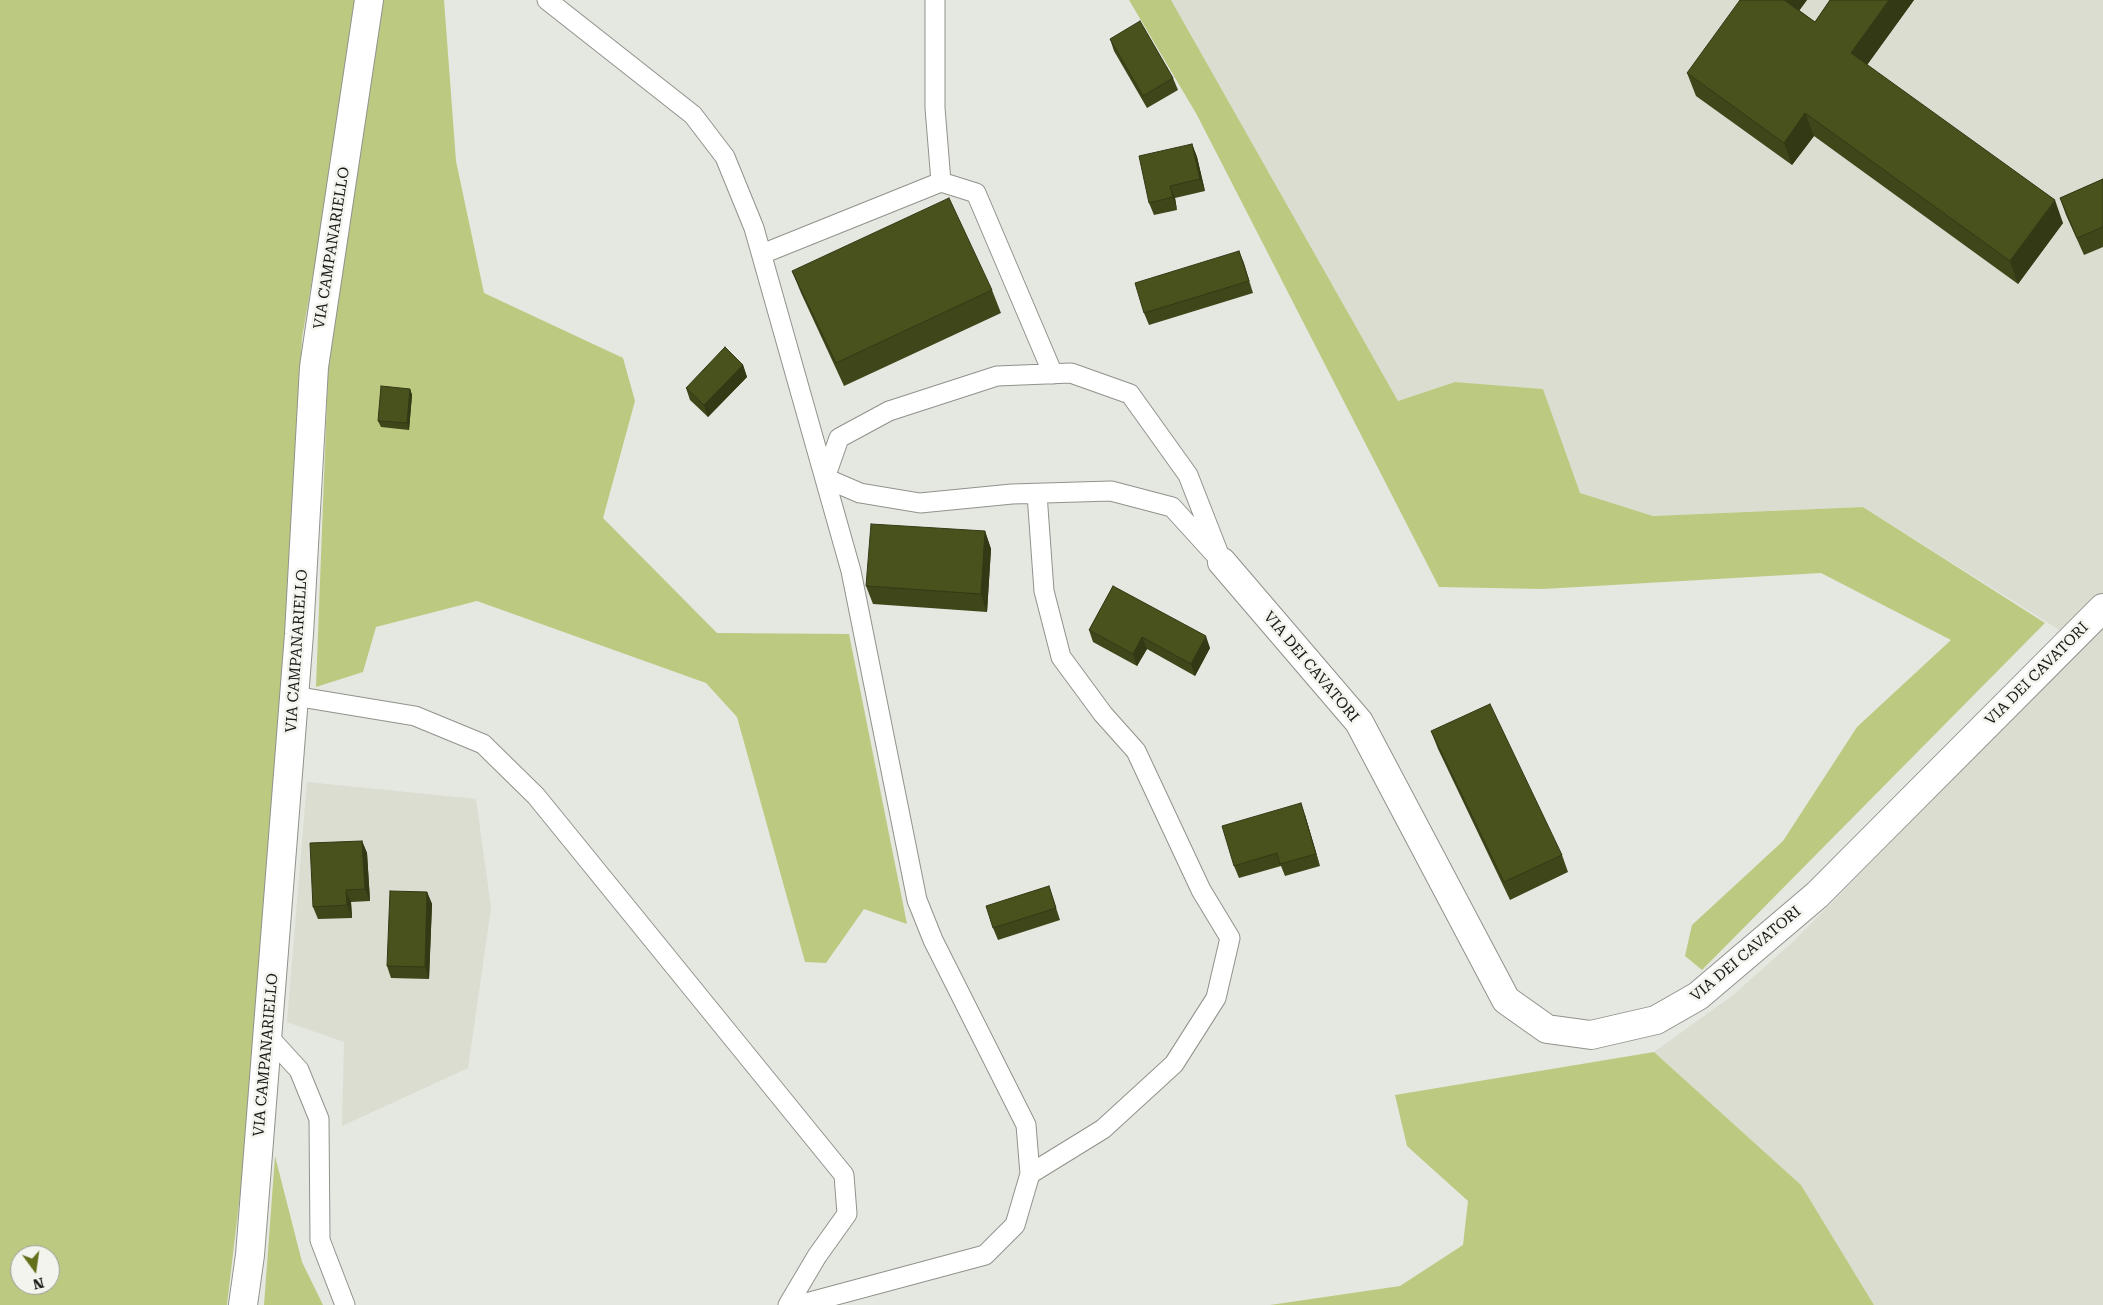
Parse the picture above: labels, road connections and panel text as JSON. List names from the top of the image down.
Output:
{
  "streets": {
    "street": ["VIA CAMPANARIELLO", "VIA DEI CAVATORI"]
  },
  "north": "bottom"
}
